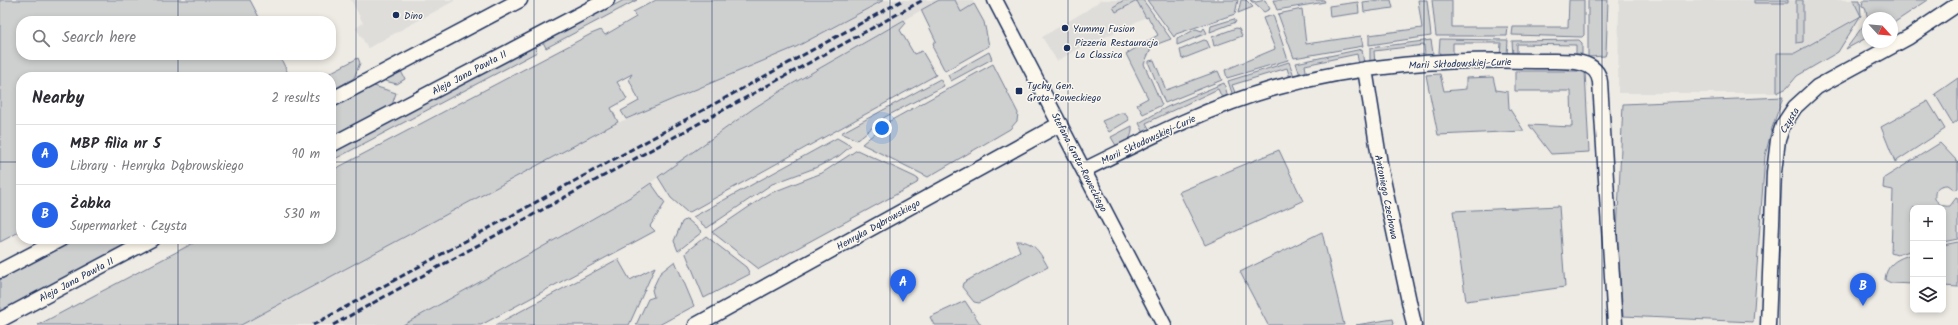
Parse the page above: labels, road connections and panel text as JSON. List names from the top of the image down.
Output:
{
  "streets": {
    "street": [
      "Marii Skłodowskiej-Curie",
      "Aleja Jana Pawła II",
      "Czysta",
      "Stefana Grota-Roweckiego",
      "Antoniego Czechowa",
      "Henryka Dąbrowskiego"
    ]
  },
  "crossings": [
    ["Marii Skłodowskiej-Curie", "Stefana Grota-Roweckiego"],
    ["Marii Skłodowskiej-Curie", "Antoniego Czechowa"],
    ["Stefana Grota-Roweckiego", "Henryka Dąbrowskiego"]
  ],
  "places": {
    "other": ["Dino", "Yummy Fusion", "Pizzeria Restauracja La Classica"],
    "transit": ["Tychy Gen. Grota-Roweckiego"]
  },
  "north": "bottom right",
  "page": {
    "search": "Search here",
    "heading": ["Nearby", "2 results"],
    "list": [
      {
        "mark": "A",
        "name": "MBP filia nr 5",
        "note": "Library · Henryka Dąbrowskiego",
        "value": "90 m"
      },
      {
        "mark": "B",
        "name": "Żabka",
        "note": "Supermarket · Czysta",
        "value": "530 m"
      }
    ],
    "map_buttons": ["+", "−"],
    "pins": ["A", "B"]
  }
}
